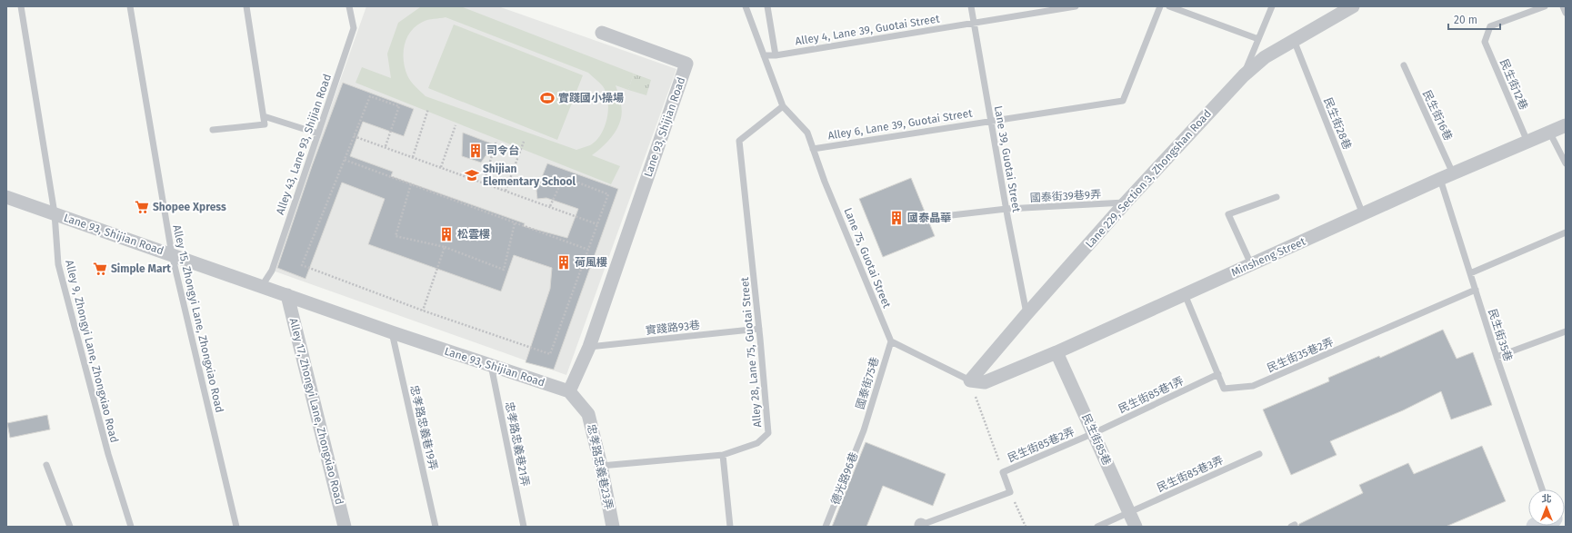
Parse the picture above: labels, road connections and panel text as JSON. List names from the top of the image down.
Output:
{
  "streets": {
    "street": [
      "Lane 93, Shijian Road",
      "Lane 229, Section 3, Zhongshan Road",
      "Minsheng Street",
      "Alley 17, Zhongyi Lane, Zhongxiao Road",
      "民生街85巷",
      "忠孝路忠義巷23弄"
    ],
    "lane": [
      "Alley 4, Lane 39, Guotai Street",
      "民生街12巷",
      "民生街16巷",
      "民生街28巷",
      "Alley 6, Lane 39, Guotai Street",
      "Alley 43, Lane 93, Shijian Road",
      "Lane 39, Guotai Street",
      "國泰街39巷9弄",
      "Lane 75, Guotai Street",
      "Alley 15, Zhongyi Lane, Zhongxiao Road",
      "實踐路93巷",
      "民生街35巷",
      "Alley 9, Zhongyi Lane, Zhongxiao Road",
      "Alley 28, Lane 75, Guotai Street",
      "民生街35巷2弄",
      "國泰街75巷",
      "民生街85巷1弄",
      "忠孝路忠義巷19弄",
      "忠孝路忠義巷21弄",
      "民生街85巷2弄",
      "民生街85巷3弄",
      "德光路96巷"
    ]
  },
  "crossings": [
    ["Alley 4, Lane 39, Guotai Street", "Lane 39, Guotai Street"],
    ["Alley 4, Lane 39, Guotai Street", "Lane 75, Guotai Street"],
    ["民生街12巷", "Minsheng Street"],
    ["民生街16巷", "Minsheng Street"],
    ["民生街28巷", "Lane 229, Section 3, Zhongshan Road"],
    ["民生街28巷", "Minsheng Street"],
    ["Alley 6, Lane 39, Guotai Street", "Lane 39, Guotai Street"],
    ["Alley 6, Lane 39, Guotai Street", "Lane 75, Guotai Street"],
    ["Lane 93, Shijian Road", "Alley 43, Lane 93, Shijian Road"],
    ["Lane 93, Shijian Road", "Alley 15, Zhongyi Lane, Zhongxiao Road"],
    ["Lane 93, Shijian Road", "實踐路93巷"],
    ["Lane 93, Shijian Road", "Alley 9, Zhongyi Lane, Zhongxiao Road"],
    ["Lane 93, Shijian Road", "Alley 17, Zhongyi Lane, Zhongxiao Road"],
    ["Lane 93, Shijian Road", "忠孝路忠義巷19弄"],
    ["Lane 93, Shijian Road", "忠孝路忠義巷21弄"],
    ["Lane 93, Shijian Road", "忠孝路忠義巷23弄"],
    ["Lane 39, Guotai Street", "Lane 229, Section 3, Zhongshan Road"],
    ["Lane 39, Guotai Street", "國泰街39巷9弄"],
    ["Lane 229, Section 3, Zhongshan Road", "國泰街39巷9弄"],
    ["Lane 229, Section 3, Zhongshan Road", "Minsheng Street"],
    ["Minsheng Street", "民生街35巷"],
    ["Minsheng Street", "民生街35巷2弄"],
    ["Minsheng Street", "民生街85巷"],
    ["Lane 75, Guotai Street", "Alley 28, Lane 75, Guotai Street"],
    ["Lane 75, Guotai Street", "國泰街75巷"],
    ["實踐路93巷", "Alley 28, Lane 75, Guotai Street"],
    ["民生街35巷", "民生街35巷2弄"],
    ["Alley 28, Lane 75, Guotai Street", "忠孝路忠義巷23弄"],
    ["民生街35巷2弄", "民生街85巷1弄"],
    ["國泰街75巷", "德光路96巷"],
    ["民生街85巷1弄", "民生街85巷"],
    ["民生街85巷1弄", "民生街85巷2弄"],
    ["民生街85巷", "民生街85巷2弄"],
    ["民生街85巷", "民生街85巷3弄"]
  ],
  "places": {
    "sports": ["實踐國小操場"],
    "building": [
      "司令台",
      "國泰晶華",
      "松雲樓",
      "荷風樓"
    ],
    "school or university": ["Shijian Elementary School"],
    "supermarket": ["Shopee Xpress", "Simple Mart"]
  },
  "scale_bar": "20 m",
  "north": "top"
}
